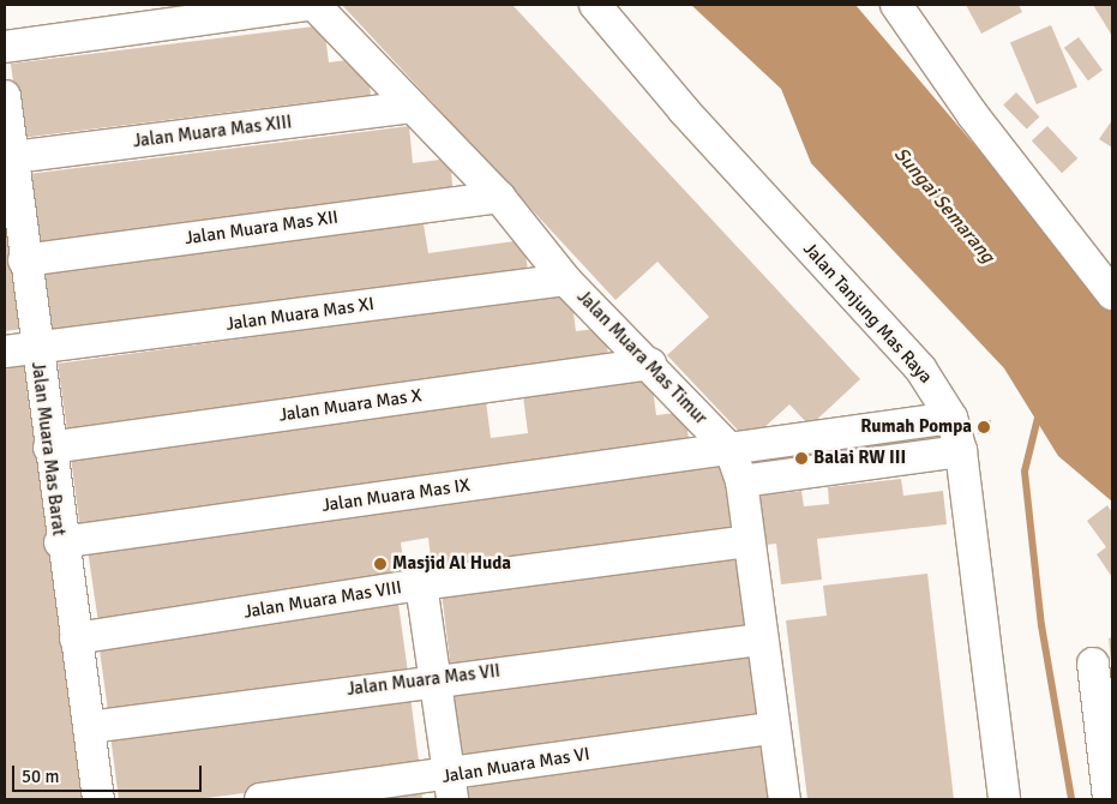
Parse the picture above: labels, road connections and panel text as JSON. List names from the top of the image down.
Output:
{
  "streets": {
    "street": [
      "Jalan Muara Mas XIII",
      "Jalan Muara Mas XII",
      "Jalan Tanjung Mas Raya",
      "Jalan Muara Mas XI",
      "Jalan Muara Mas Timur",
      "Jalan Muara Mas X",
      "Jalan Muara Mas Barat",
      "Jalan Muara Mas IX",
      "Jalan Muara Mas VIII",
      "Jalan Muara Mas VII",
      "Jalan Muara Mas VI"
    ]
  },
  "crossings": [
    ["Jalan Muara Mas XIII", "Jalan Muara Mas Timur"],
    ["Jalan Muara Mas XIII", "Jalan Muara Mas Barat"],
    ["Jalan Muara Mas XII", "Jalan Muara Mas Timur"],
    ["Jalan Muara Mas XII", "Jalan Muara Mas Barat"],
    ["Jalan Tanjung Mas Raya", "Jalan Muara Mas IX"],
    ["Jalan Muara Mas XI", "Jalan Muara Mas Timur"],
    ["Jalan Muara Mas XI", "Jalan Muara Mas Barat"],
    ["Jalan Muara Mas Timur", "Jalan Muara Mas X"],
    ["Jalan Muara Mas Timur", "Jalan Muara Mas IX"],
    ["Jalan Muara Mas Timur", "Jalan Muara Mas VIII"],
    ["Jalan Muara Mas Timur", "Jalan Muara Mas VII"],
    ["Jalan Muara Mas Timur", "Jalan Muara Mas VI"],
    ["Jalan Muara Mas X", "Jalan Muara Mas Barat"],
    ["Jalan Muara Mas Barat", "Jalan Muara Mas IX"],
    ["Jalan Muara Mas Barat", "Jalan Muara Mas VIII"],
    ["Jalan Muara Mas Barat", "Jalan Muara Mas VII"]
  ],
  "water": ["Sungai Semarang"],
  "places": ["Rumah Pompa", "Balai RW III", "Masjid Al Huda"],
  "scale_bar": "50 m"
}
